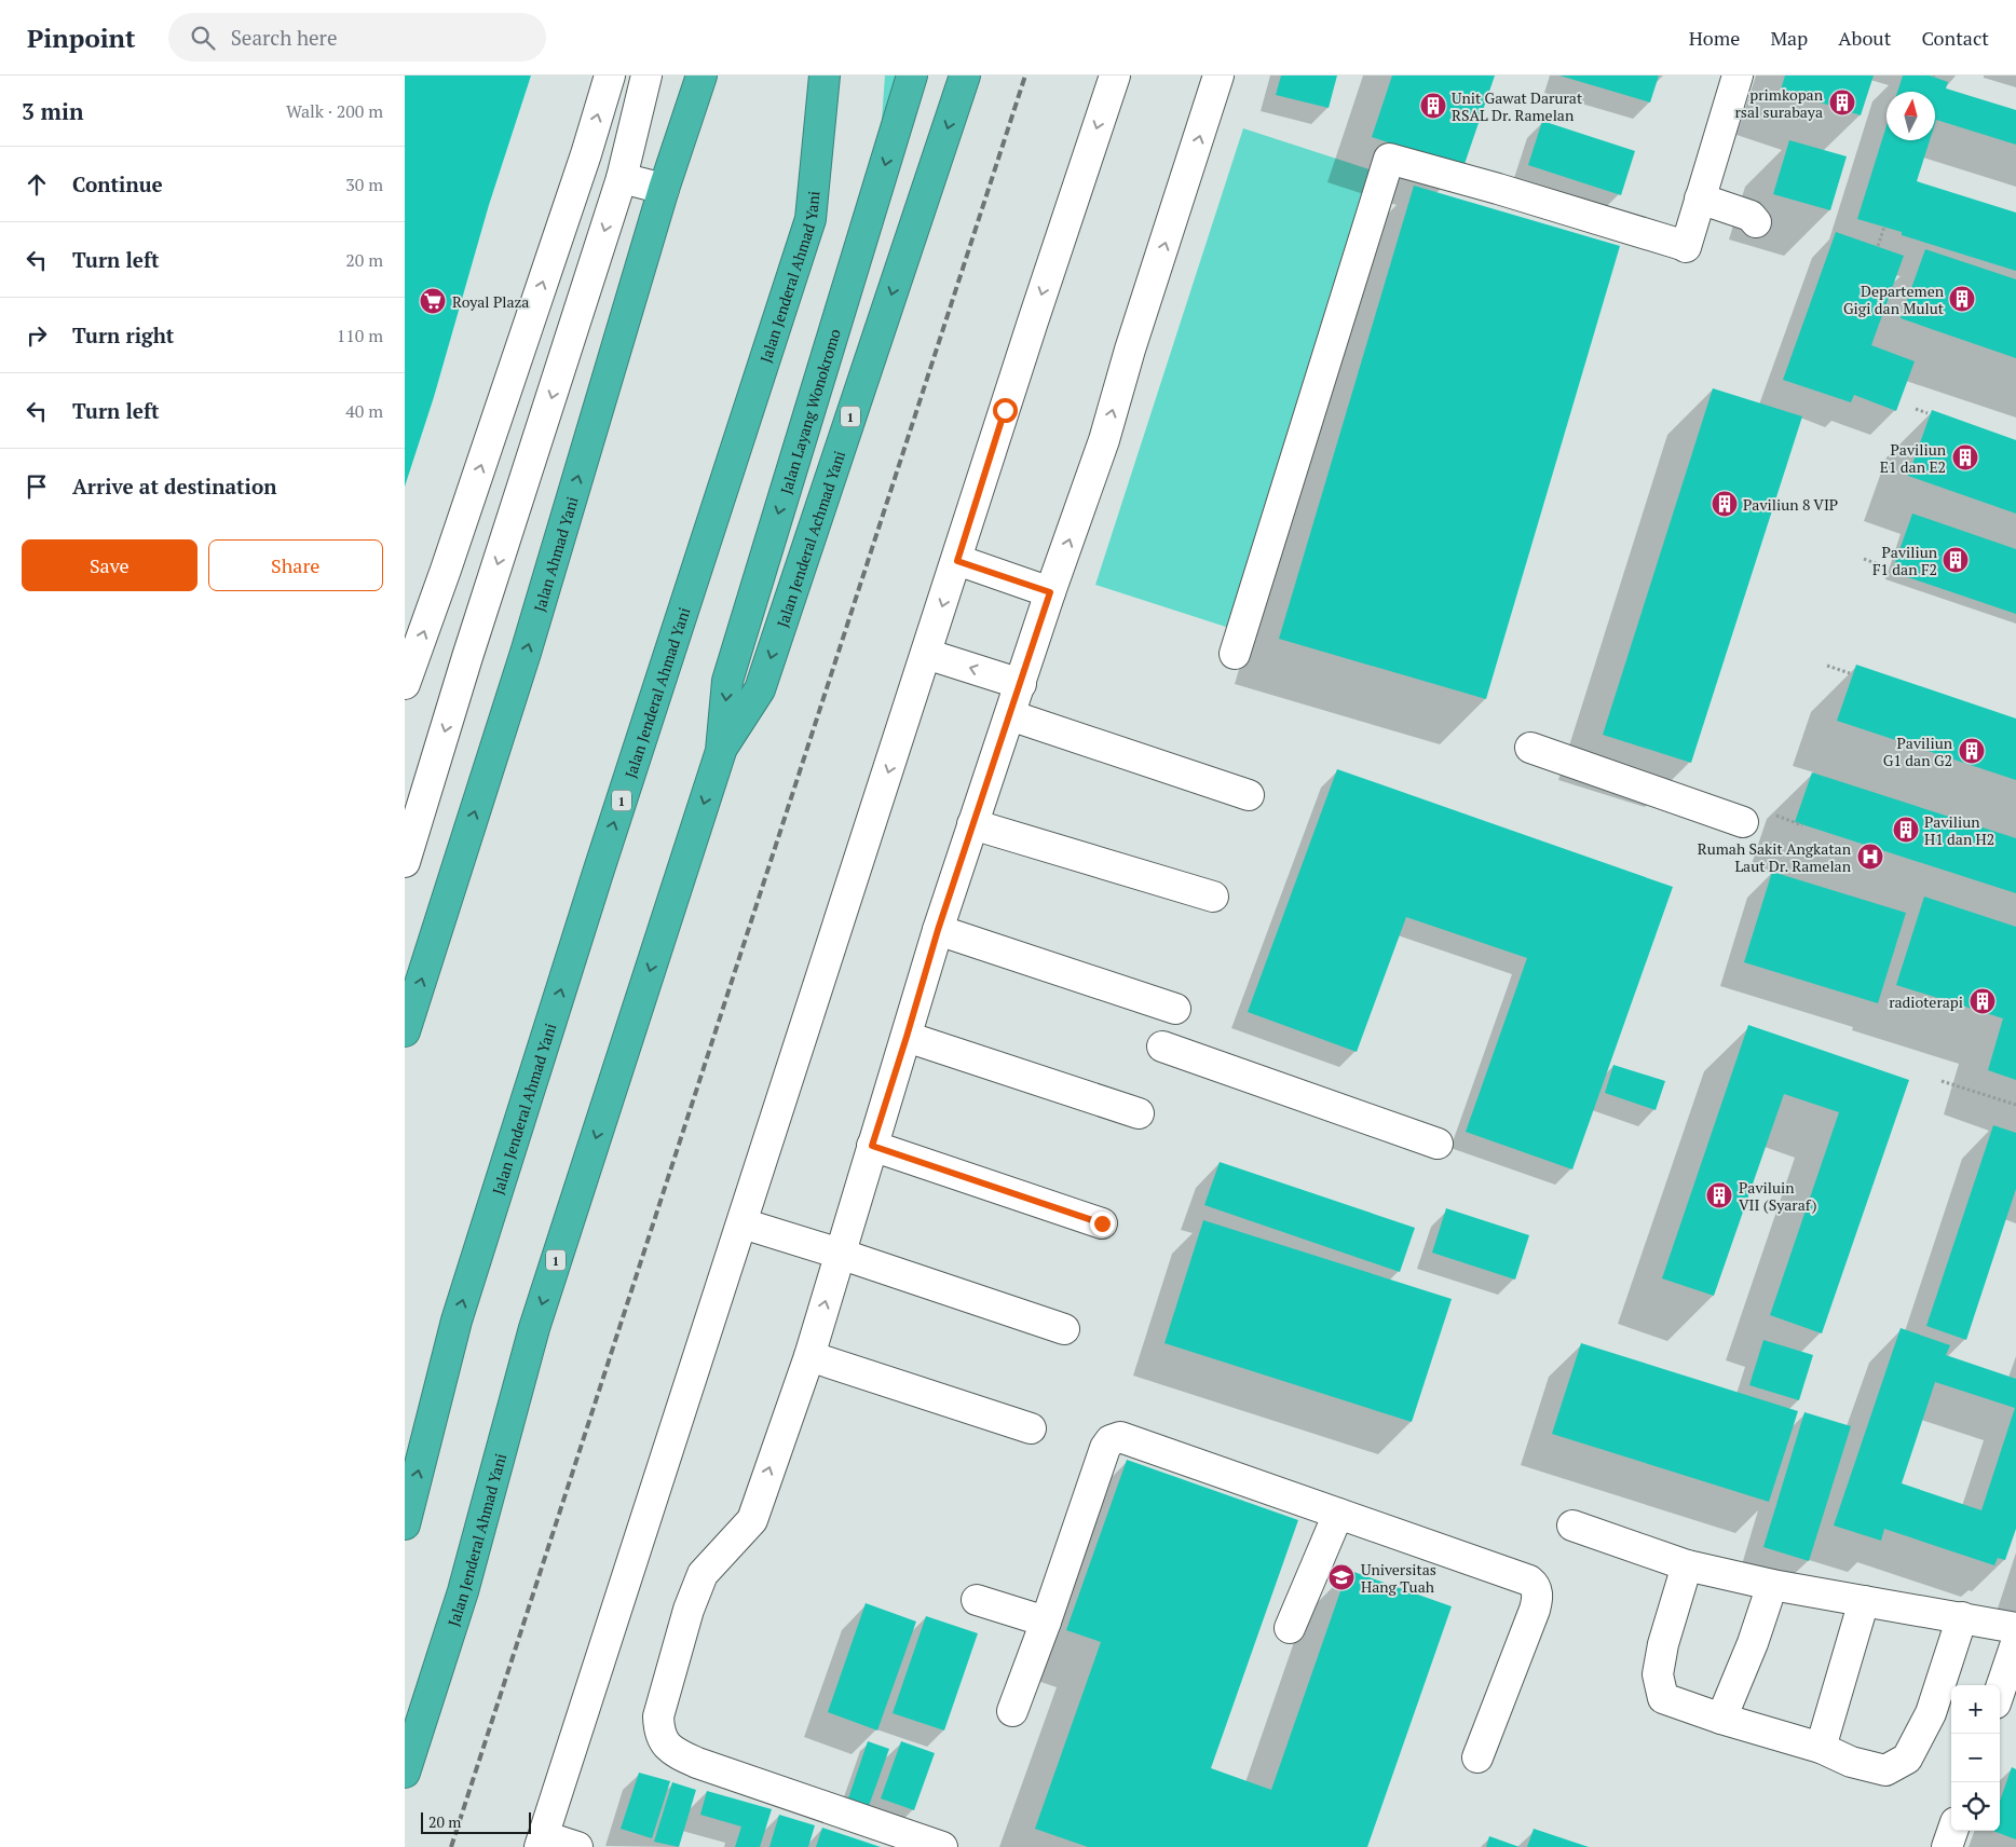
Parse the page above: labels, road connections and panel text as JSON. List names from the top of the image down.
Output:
{
  "streets": {
    "highway": [
      "Jalan Jenderal Ahmad Yani",
      "Jalan Layang Wonokromo",
      "1",
      "Jalan Jenderal Achmad Yani",
      "Jalan Ahmad Yani"
    ]
  },
  "crossings": [
    ["Jalan Jenderal Ahmad Yani", "Jalan Layang Wonokromo"],
    ["Jalan Jenderal Ahmad Yani", "Jalan Jenderal Achmad Yani"],
    ["Jalan Layang Wonokromo", "Jalan Jenderal Achmad Yani"]
  ],
  "one_way": ["Jalan Layang Wonokromo", "Jalan Jenderal Achmad Yani", "Jalan Ahmad Yani"],
  "places": {
    "building": [
      "primkopan rsal surabaya",
      "Unit Gawat Darurat RSAL Dr. Ramelan",
      "Departemen Gigi dan Mulut",
      "Paviliun E1 dan E2",
      "Paviliun 8 VIP",
      "Paviliun F1 dan F2",
      "Paviliun G1 dan G2",
      "Paviliun H1 dan H2",
      "radioterapi",
      "Paviluin VII (Syaraf)"
    ],
    "supermarket": ["Royal Plaza"],
    "hospital": ["Rumah Sakit Angkatan Laut Dr. Ramelan"],
    "school or university": ["Universitas Hang Tuah"]
  },
  "scale_bar": "20 m",
  "north": "top",
  "page": {
    "header": "Pinpoint",
    "search": "Search here",
    "nav": [
      "Home",
      "Map",
      "About",
      "Contact"
    ],
    "heading": ["3 min", "Walk · 200 m"],
    "list": [
      ["Continue", "30 m"],
      ["Turn left", "20 m"],
      ["Turn right", "110 m"],
      ["Turn left", "40 m"],
      "Arrive at destination"
    ],
    "buttons": ["Save", "Share"],
    "map_buttons": ["+", "−"],
    "scale": "20 m"
  }
}
